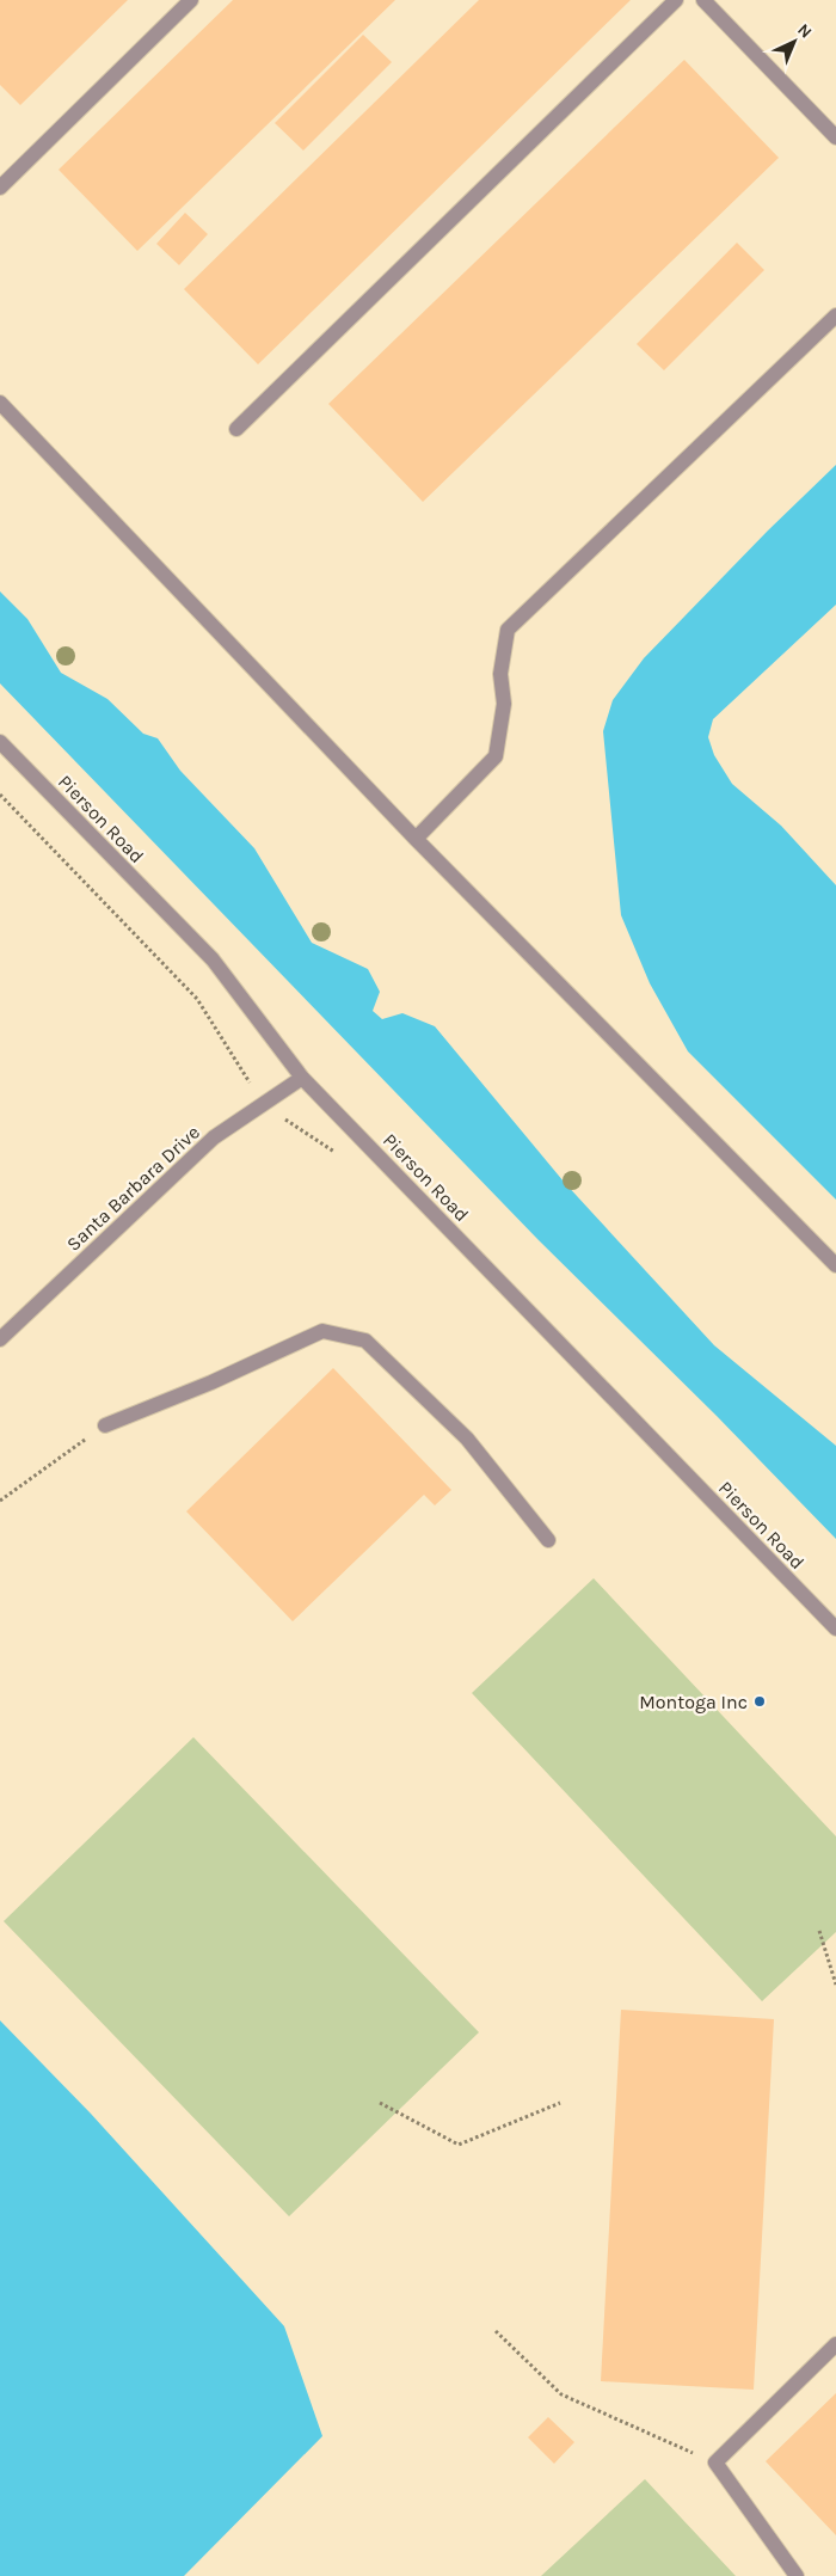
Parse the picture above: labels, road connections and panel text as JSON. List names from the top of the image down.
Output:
{
  "streets": {
    "street": ["Pierson Road", "Santa Barbara Drive"]
  },
  "crossings": [
    ["Pierson Road", "Santa Barbara Drive"]
  ],
  "places": ["Montoga Inc"],
  "north": "top right"
}
